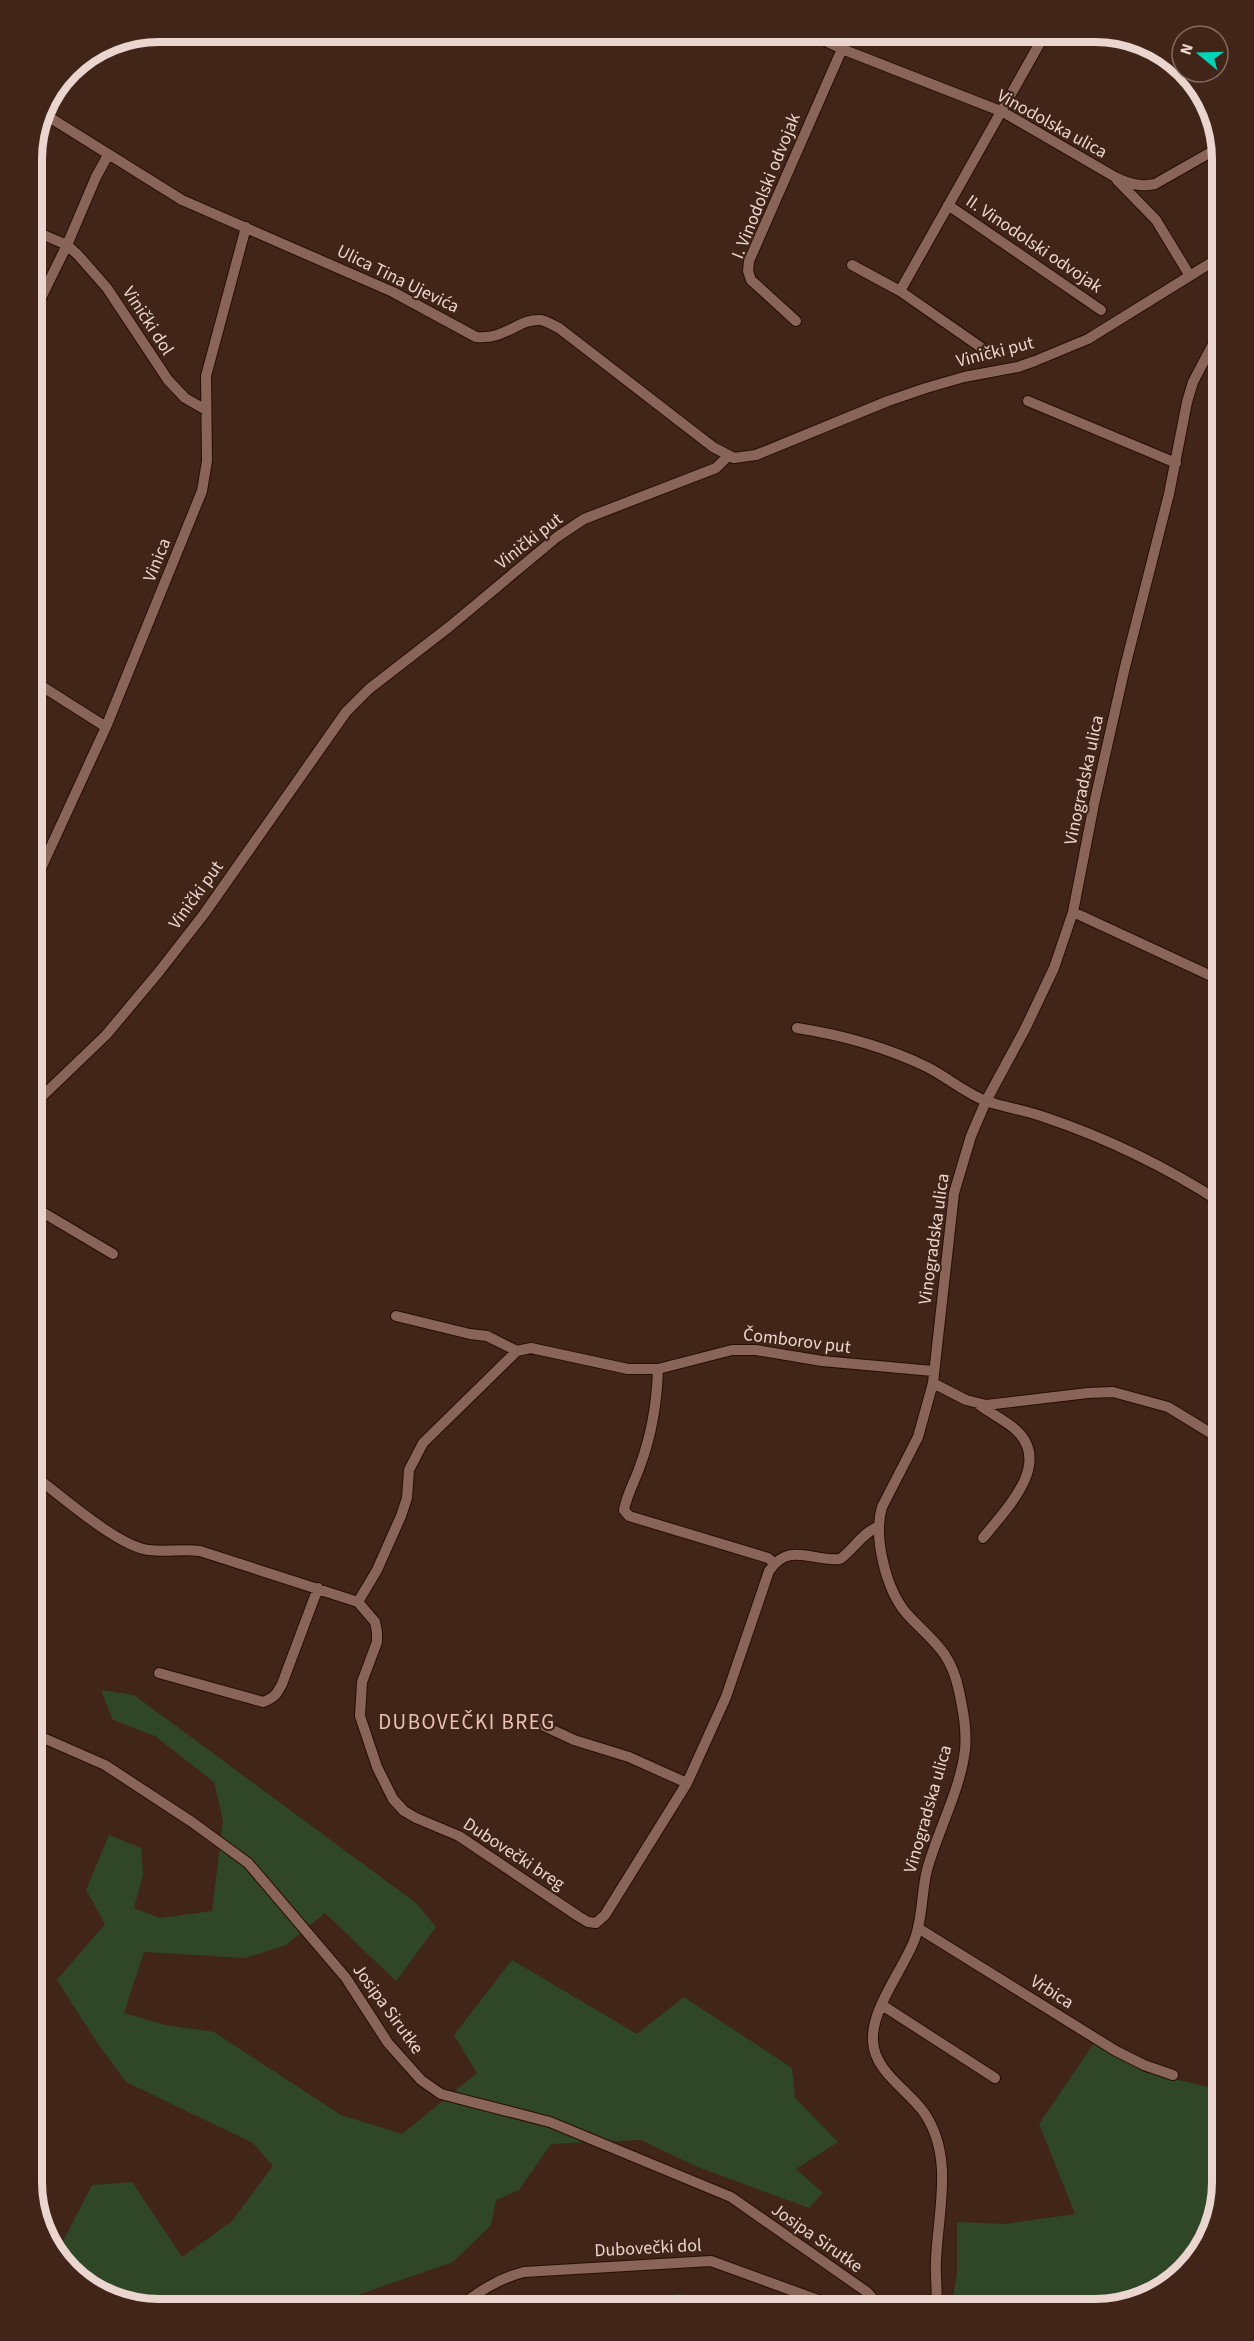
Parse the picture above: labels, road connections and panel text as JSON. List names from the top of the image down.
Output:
{
  "streets": {
    "street": [
      "Vinodolska ulica",
      "I. Vinodolski odvojak",
      "II. Vinodolski odvojak",
      "Ulica Tina Ujevića",
      "Vinički dol",
      "Vinički put",
      "Vinica",
      "Vinogradska ulica",
      "Čomborov put",
      "Dubovečki breg",
      "Vrbica",
      "Josipa Sirutke",
      "Dubovečki dol"
    ]
  },
  "crossings": [
    ["Vinodolska ulica", "I. Vinodolski odvojak"],
    ["Vinodolska ulica", "II. Vinodolski odvojak"],
    ["Vinodolska ulica", "Vinički put"],
    ["Ulica Tina Ujevića", "Vinički put"],
    ["Ulica Tina Ujevića", "Vinica"],
    ["Vinički dol", "Vinica"],
    ["Vinogradska ulica", "Čomborov put"],
    ["Vinogradska ulica", "Vrbica"]
  ],
  "districts": ["DUBOVEČKI BREG"],
  "north": "left"
}
